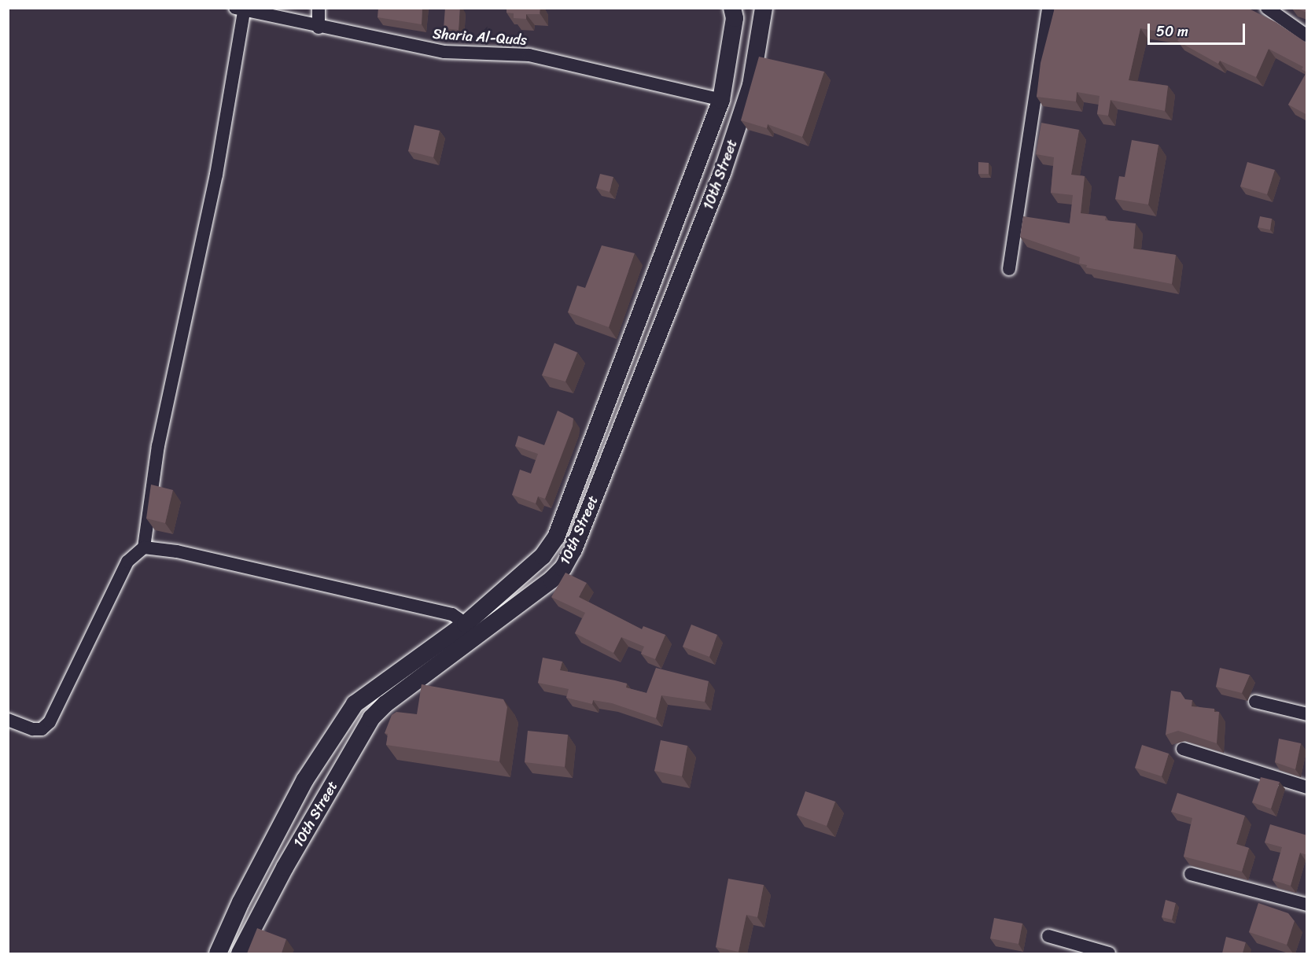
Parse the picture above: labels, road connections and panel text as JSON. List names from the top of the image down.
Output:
{
  "streets": {
    "main road": ["10th Street"],
    "street": ["Sharia Al-Quds"]
  },
  "crossings": [
    ["Sharia Al-Quds", "10th Street"]
  ],
  "scale_bar": "50 m"
}
